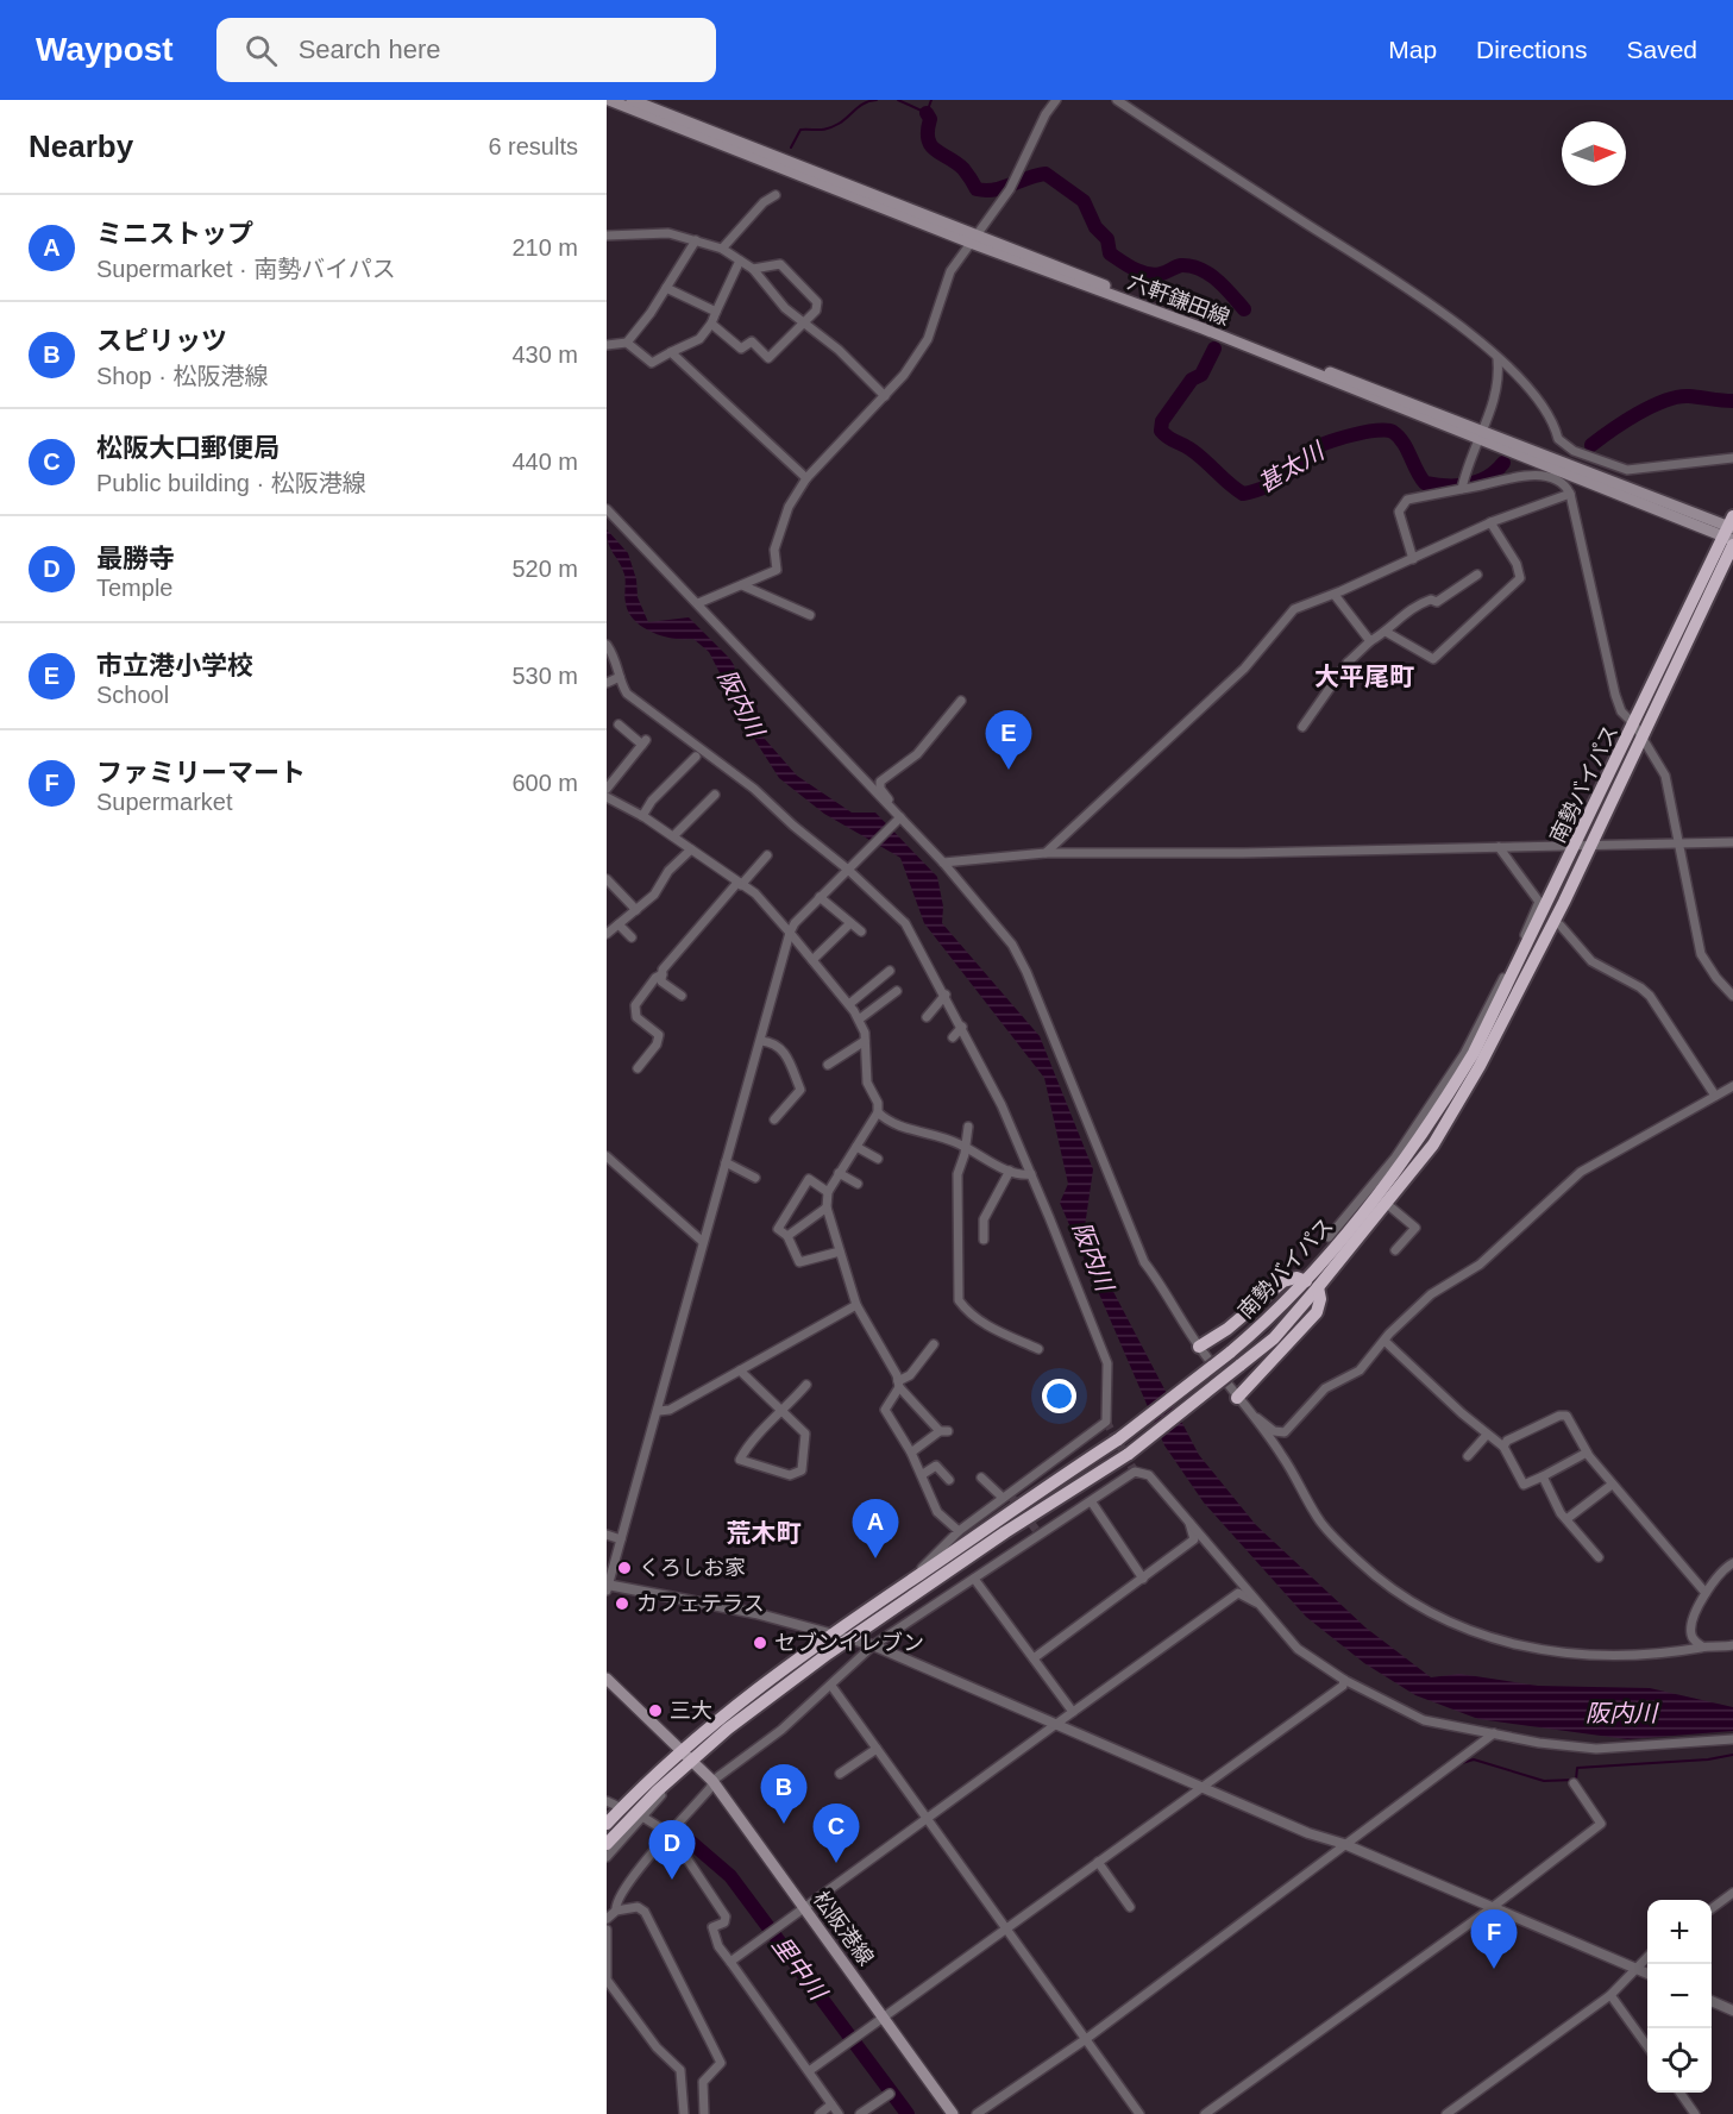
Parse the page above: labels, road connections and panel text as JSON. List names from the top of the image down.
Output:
{
  "streets": {
    "highway": ["南勢バイパス"],
    "main road": ["六軒鎌田線", "松阪港線"]
  },
  "crossings": [
    ["六軒鎌田線", "南勢バイパス"],
    ["南勢バイパス", "松阪港線"]
  ],
  "districts": ["大平尾町", "荒木町"],
  "water": ["甚太川", "阪内川", "里中川"],
  "places": [
    "くろしお家",
    "カフェテラス",
    "セブンイレブン",
    "三大"
  ],
  "north": "right",
  "page": {
    "header": "Waypost",
    "search": "Search here",
    "nav": ["Map", "Directions", "Saved"],
    "heading": ["Nearby", "6 results"],
    "list": [
      {
        "mark": "A",
        "name": "ミニストップ",
        "note": "Supermarket · 南勢バイパス",
        "value": "210 m"
      },
      {
        "mark": "B",
        "name": "スピリッツ",
        "note": "Shop · 松阪港線",
        "value": "430 m"
      },
      {
        "mark": "C",
        "name": "松阪大口郵便局",
        "note": "Public building · 松阪港線",
        "value": "440 m"
      },
      {
        "mark": "D",
        "name": "最勝寺",
        "note": "Temple",
        "value": "520 m"
      },
      {
        "mark": "E",
        "name": "市立港小学校",
        "note": "School",
        "value": "530 m"
      },
      {
        "mark": "F",
        "name": "ファミリーマート",
        "note": "Supermarket",
        "value": "600 m"
      }
    ],
    "pins": [
      "E",
      "A",
      "B",
      "C",
      "D",
      "F"
    ],
    "map_buttons": ["+", "−"]
  }
}
